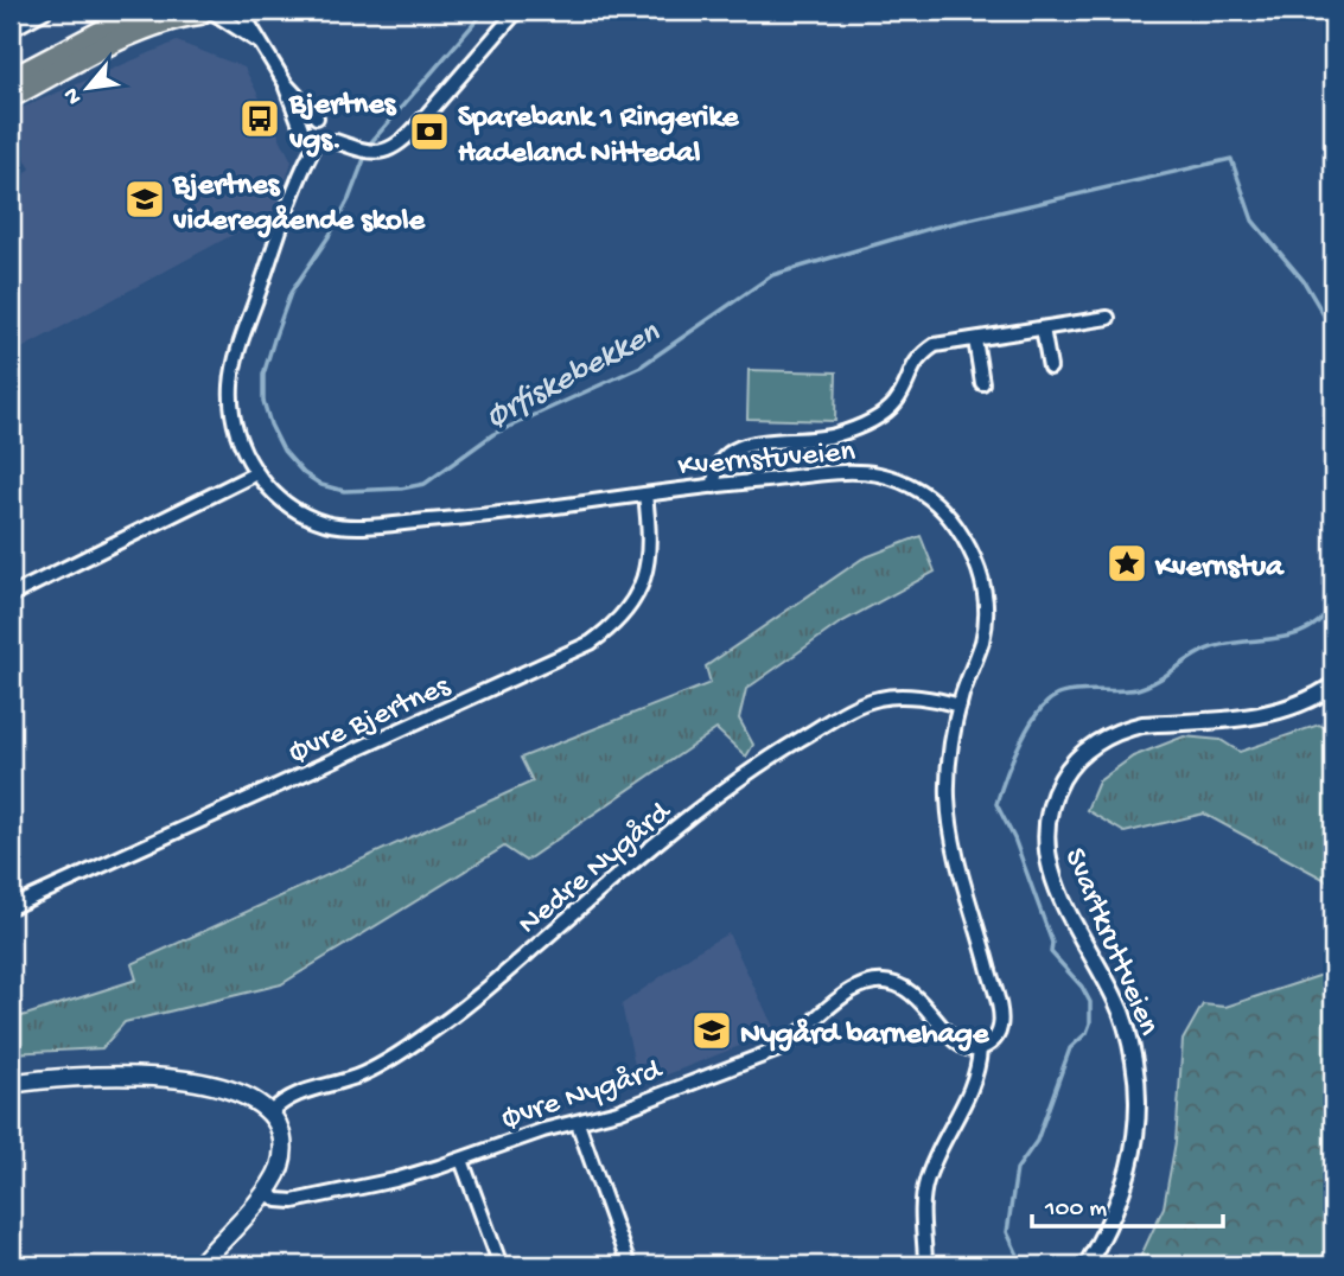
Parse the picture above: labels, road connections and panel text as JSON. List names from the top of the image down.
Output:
{
  "streets": {
    "street": [
      "Kvernstuveien",
      "Øvre Bjertnes",
      "Nedre Nygård",
      "Svartkruttveien",
      "Øvre Nygård"
    ]
  },
  "crossings": [
    ["Kvernstuveien", "Øvre Bjertnes"],
    ["Kvernstuveien", "Nedre Nygård"],
    ["Kvernstuveien", "Øvre Nygård"]
  ],
  "water": ["Ørfiskebekken"],
  "places": {
    "bus stop": ["Bjertnes vgs."],
    "bank": ["Sparebank 1 Ringerike Hadeland Nittedal"],
    "school or university": ["Bjertnes videregående skole", "Nygård barnehage"],
    "place": ["Kvernstua"]
  },
  "scale_bar": "100 m",
  "north": "bottom left"
}
